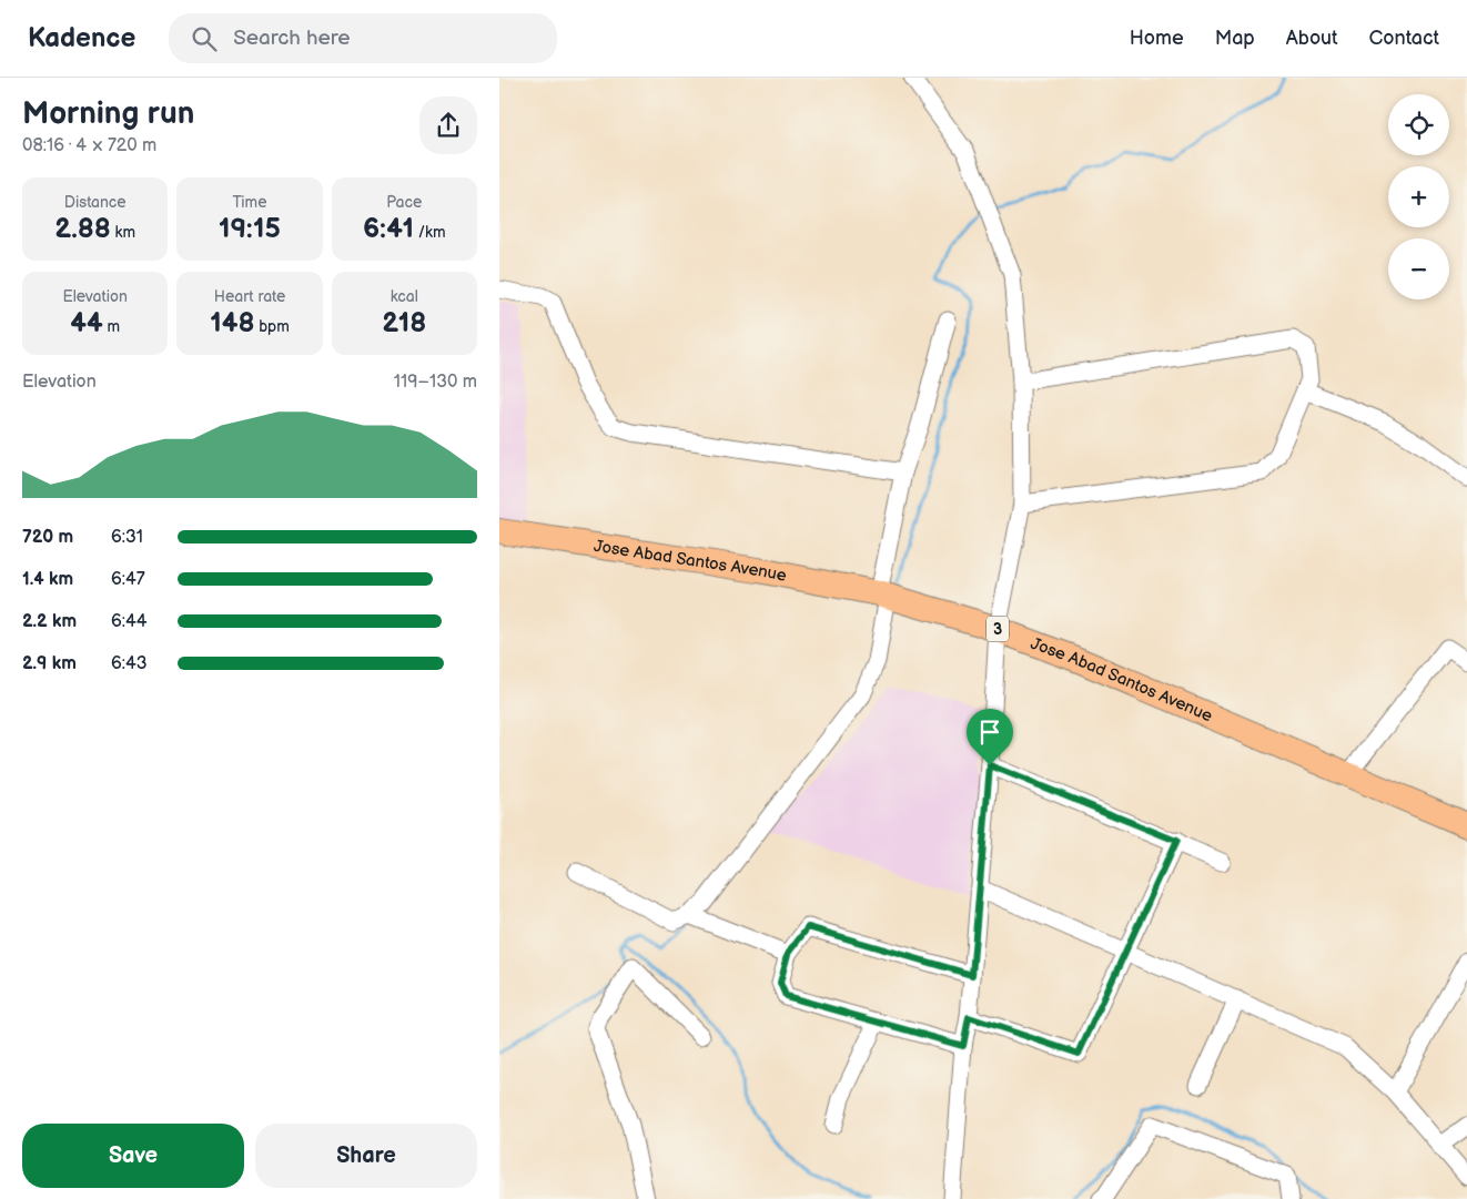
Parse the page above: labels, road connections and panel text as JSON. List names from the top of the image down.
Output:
{
  "streets": {
    "highway": ["Jose Abad Santos Avenue", "3"]
  },
  "page": {
    "header": "Kadence",
    "search": "Search here",
    "nav": [
      "Home",
      "Map",
      "About",
      "Contact"
    ],
    "heading": ["Morning run", "08:16 · 4 × 720 m"],
    "map_buttons": ["+", "−"],
    "stats": [
      ["Distance", "2.88 km"],
      ["Time", "19:15"],
      ["Pace", "6:41 /km"],
      ["Elevation", "44 m"],
      ["Heart rate", "148 bpm"],
      ["kcal", "218"]
    ],
    "chart": ["Elevation", "119–130 m"],
    "list": [
      {
        "name": "720 m",
        "note": "6:31"
      },
      {
        "name": "1.4 km",
        "note": "6:47"
      },
      {
        "name": "2.2 km",
        "note": "6:44"
      },
      {
        "name": "2.9 km",
        "note": "6:43"
      }
    ],
    "buttons": ["Save", "Share"]
  }
}
